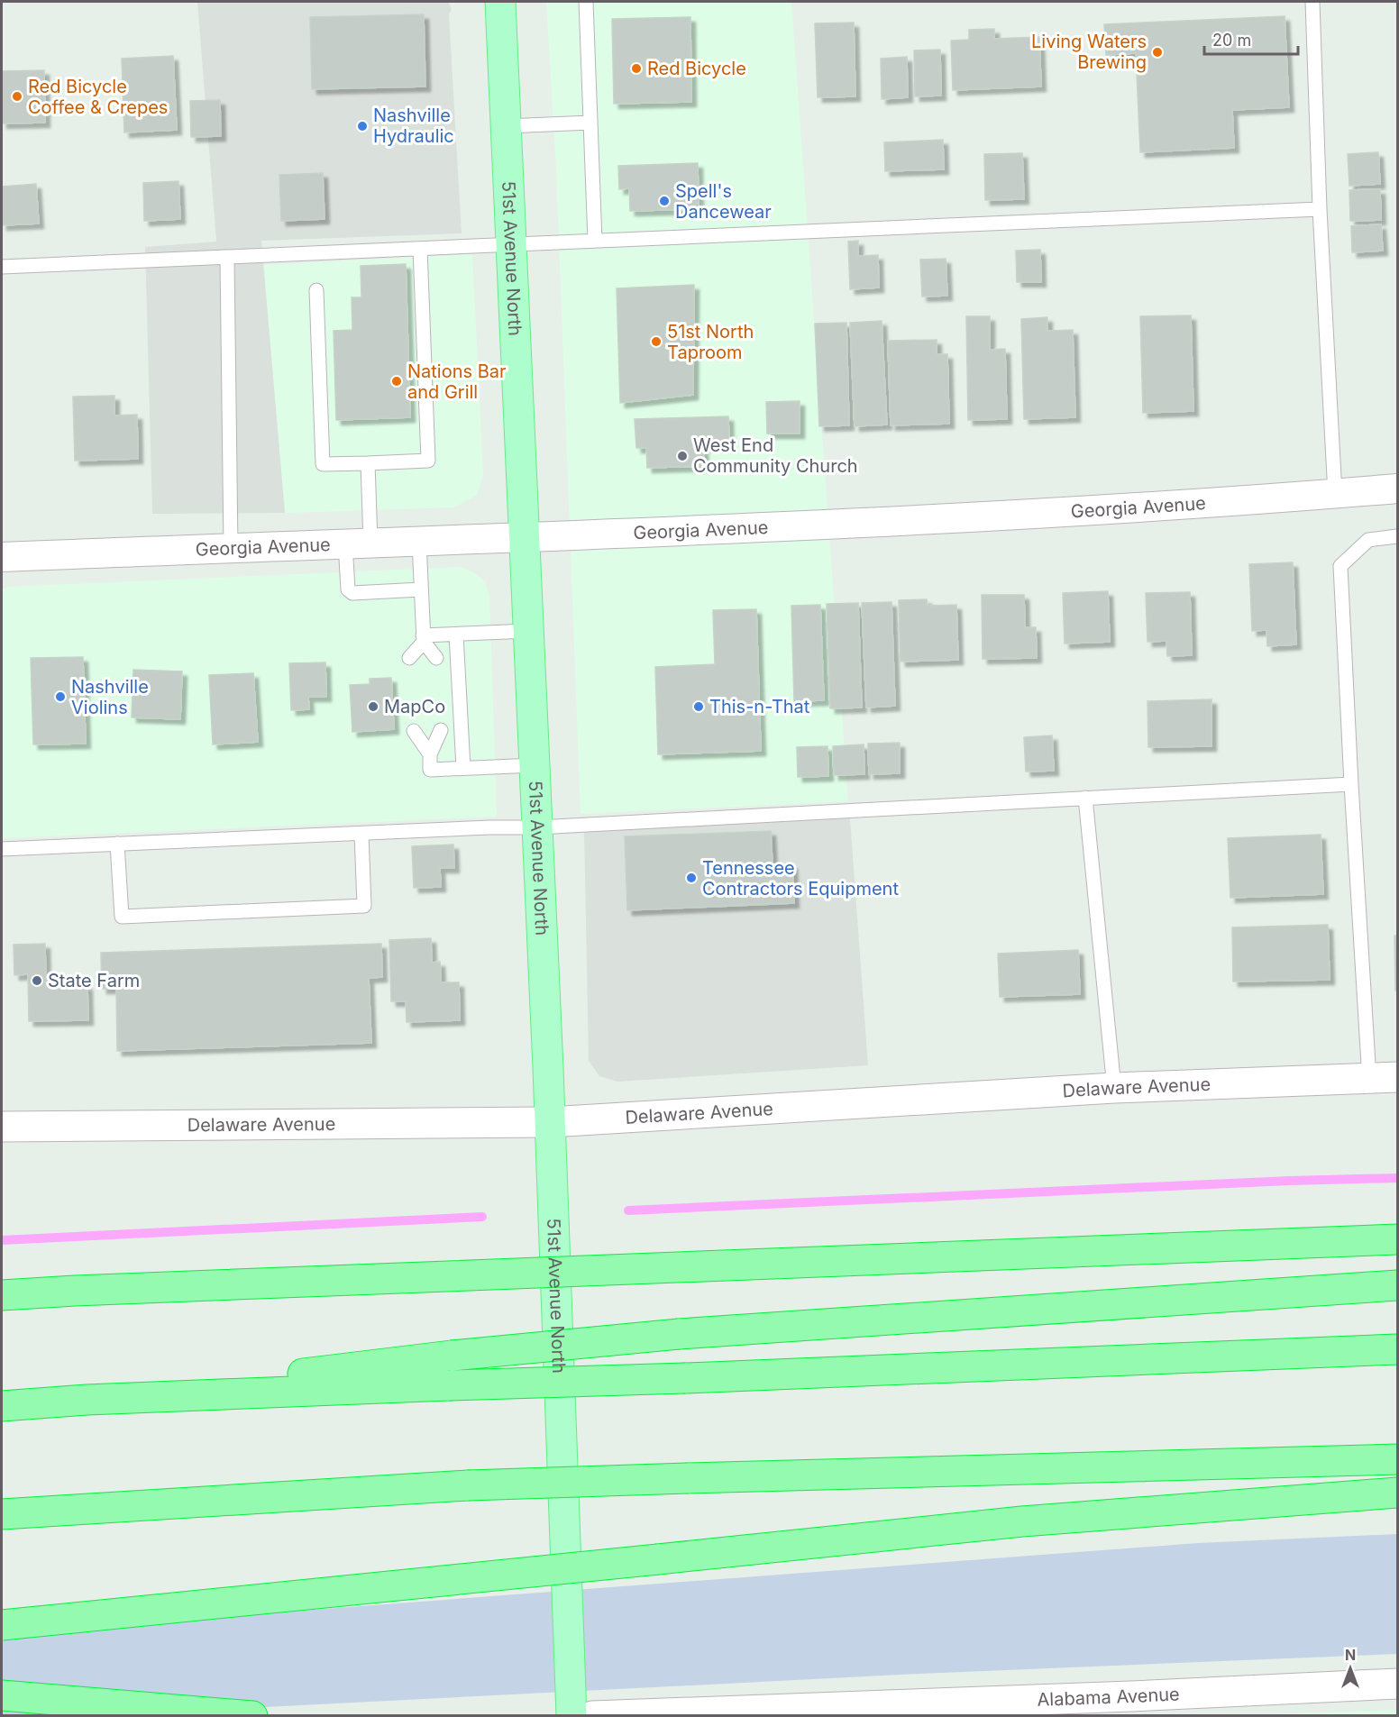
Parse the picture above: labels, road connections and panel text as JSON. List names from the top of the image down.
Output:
{
  "streets": {
    "main road": ["51st Avenue North", "Delaware Avenue", "Alabama Avenue"],
    "street": ["Georgia Avenue"]
  },
  "crossings": [
    ["51st Avenue North", "Georgia Avenue"],
    ["51st Avenue North", "Delaware Avenue"]
  ],
  "places": [
    "Living Waters Brewing",
    "Red Bicycle",
    "Red Bicycle Coffee & Crepes",
    "Nashville Hydraulic",
    "Spell's Dancewear",
    "51st North Taproom",
    "Nations Bar and Grill",
    "West End Community Church",
    "Nashville Violins",
    "MapCo",
    "This-n-That",
    "Tennessee Contractors Equipment",
    "State Farm"
  ],
  "scale_bar": "20 m",
  "north": "top"
}
